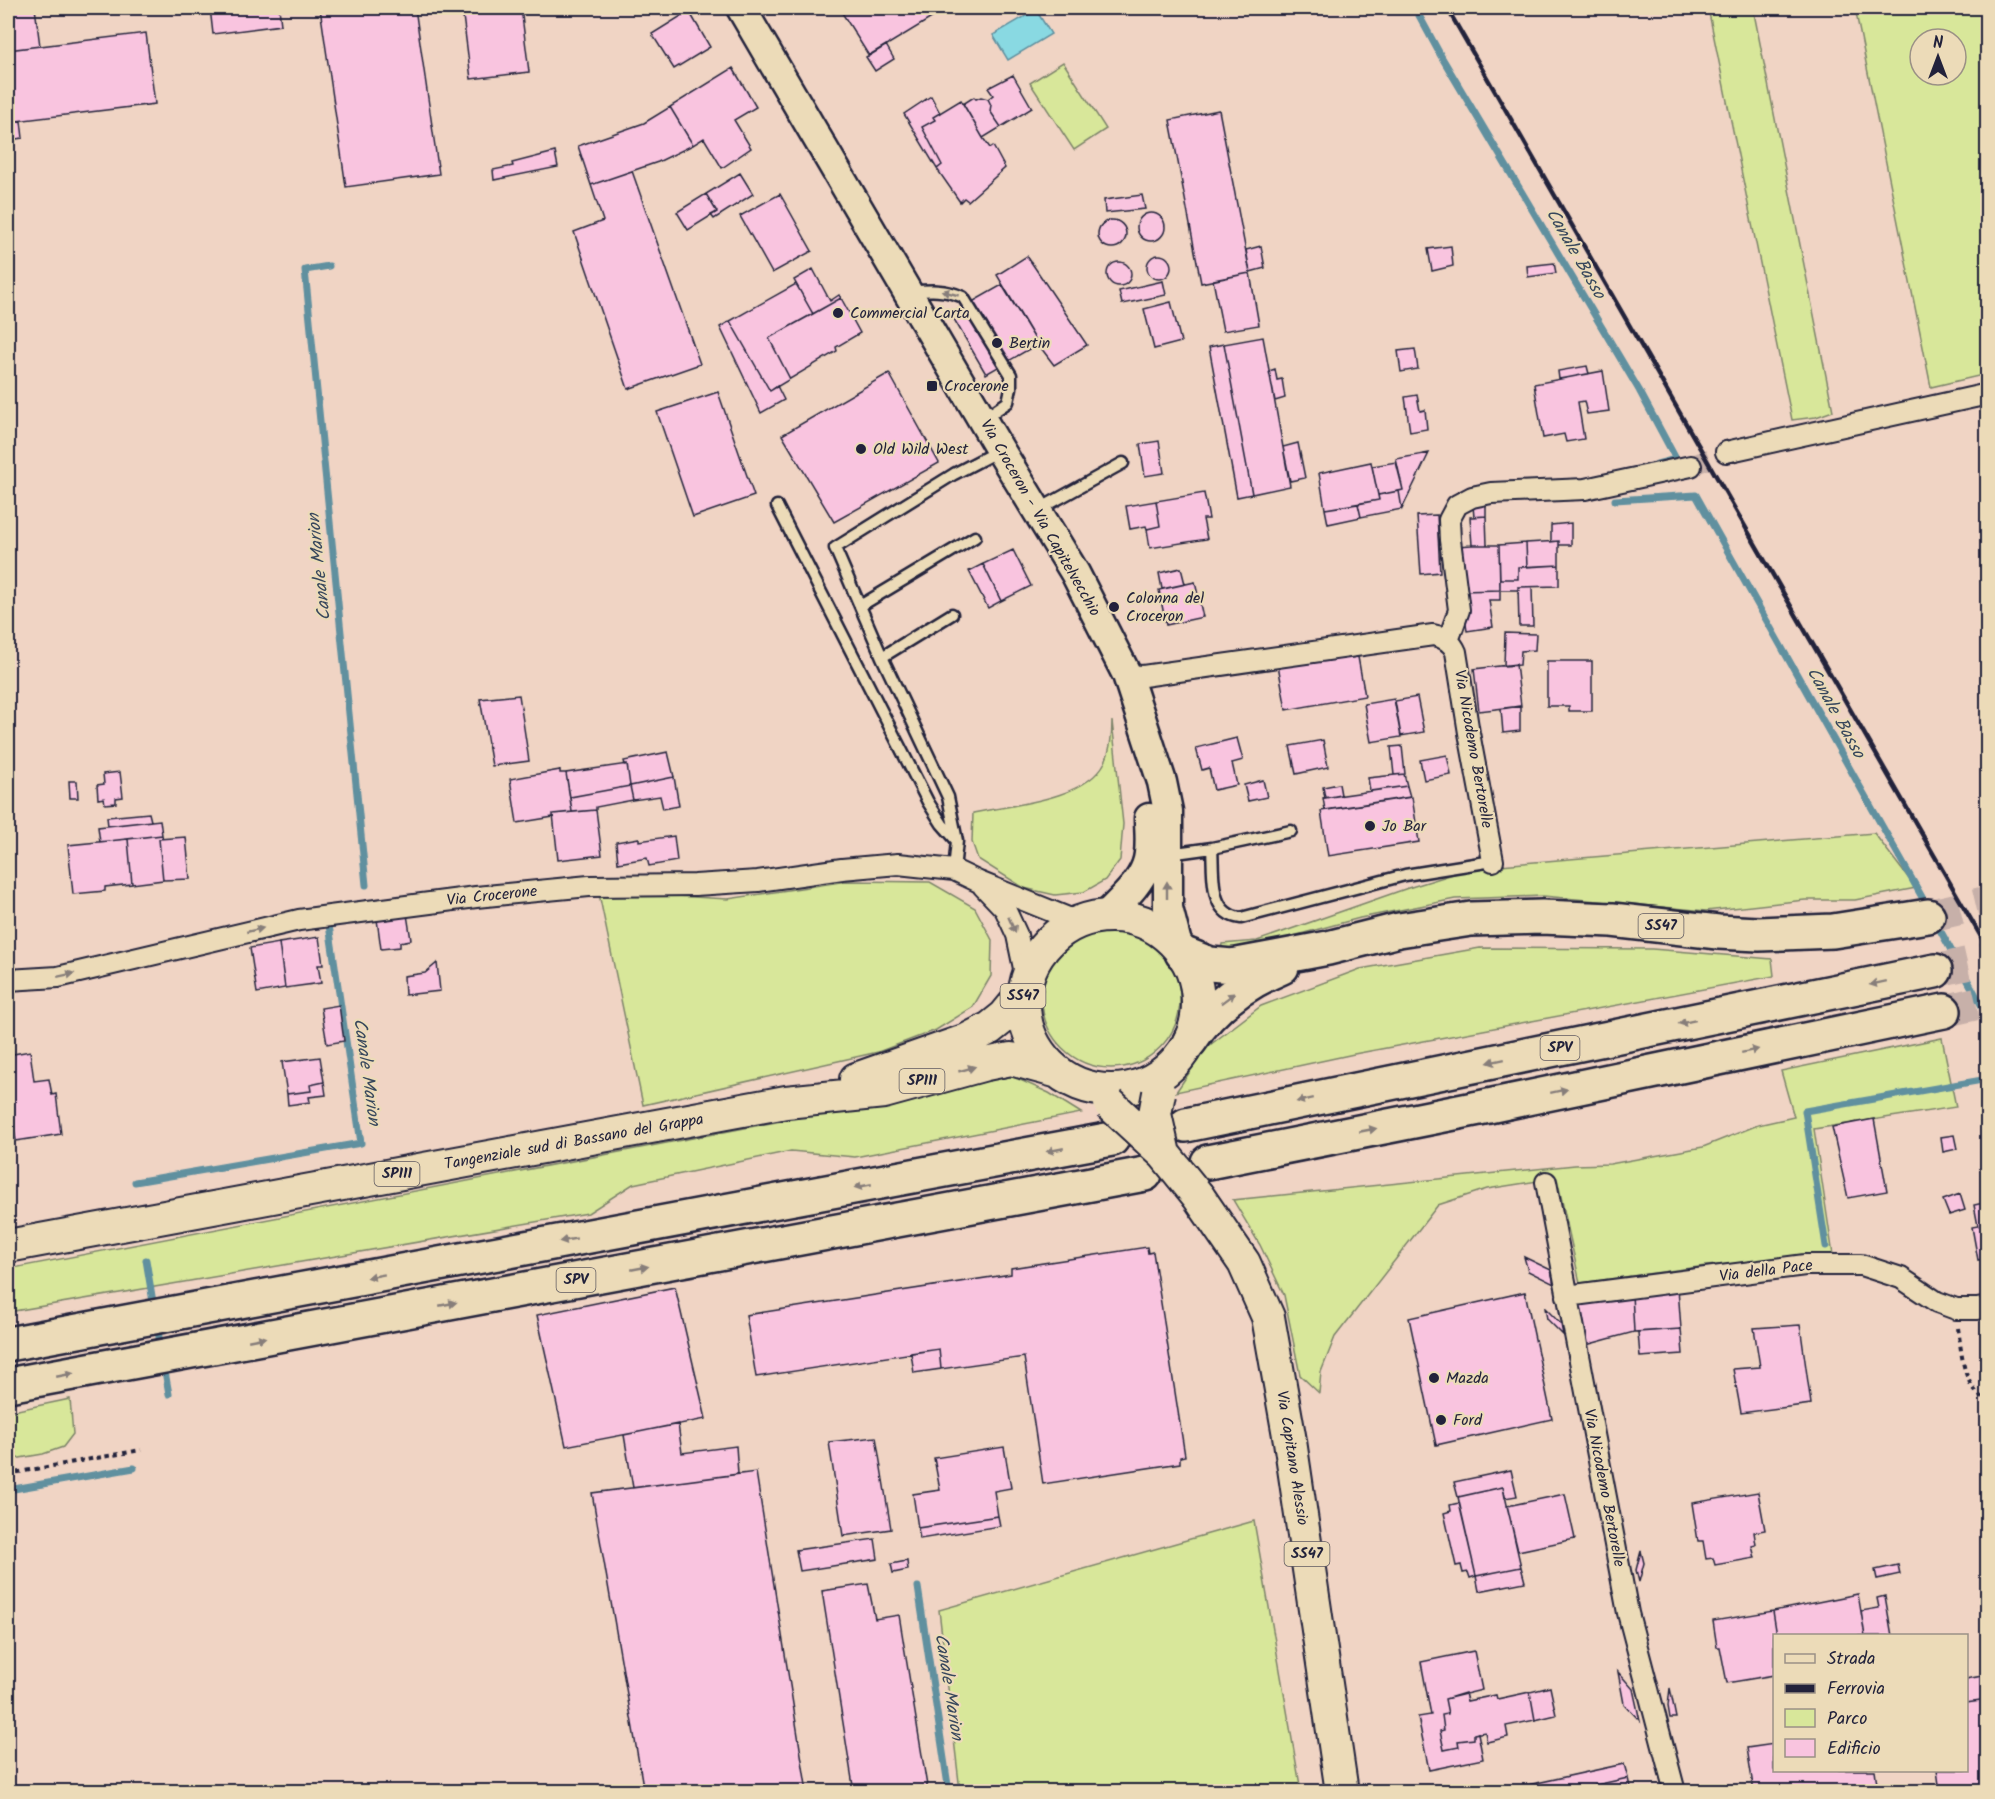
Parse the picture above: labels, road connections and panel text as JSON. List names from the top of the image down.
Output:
{
  "streets": {
    "highway": ["SS47", "SPV", "Tangenziale sud di Bassano del Grappa"],
    "main road": ["Via Croceron - Via Capitelvecchio", "SP111", "Via Capitano Alessio"],
    "street": ["Via Nicodemo Bertorelle", "Via Crocerone", "Via della Pace"]
  },
  "crossings": [
    ["Via Nicodemo Bertorelle", "Via della Pace"],
    ["Via Crocerone", "Tangenziale sud di Bassano del Grappa"],
    ["Via Crocerone", "Via Capitano Alessio"],
    ["SPV", "Via Capitano Alessio"],
    ["Tangenziale sud di Bassano del Grappa", "Via Capitano Alessio"]
  ],
  "one_way": ["Via Crocerone"],
  "water": ["Canale Basso", "Canale Marion"],
  "places": {
    "other": [
      "Commercial Carta",
      "Bertin",
      "Old Wild West",
      "Colonna del Croceron",
      "Jo Bar",
      "Mazda",
      "Ford"
    ],
    "transit": ["Crocerone"]
  },
  "legend": [
    "Strada",
    "Ferrovia",
    "Parco",
    "Edificio"
  ],
  "north": "top"
}
